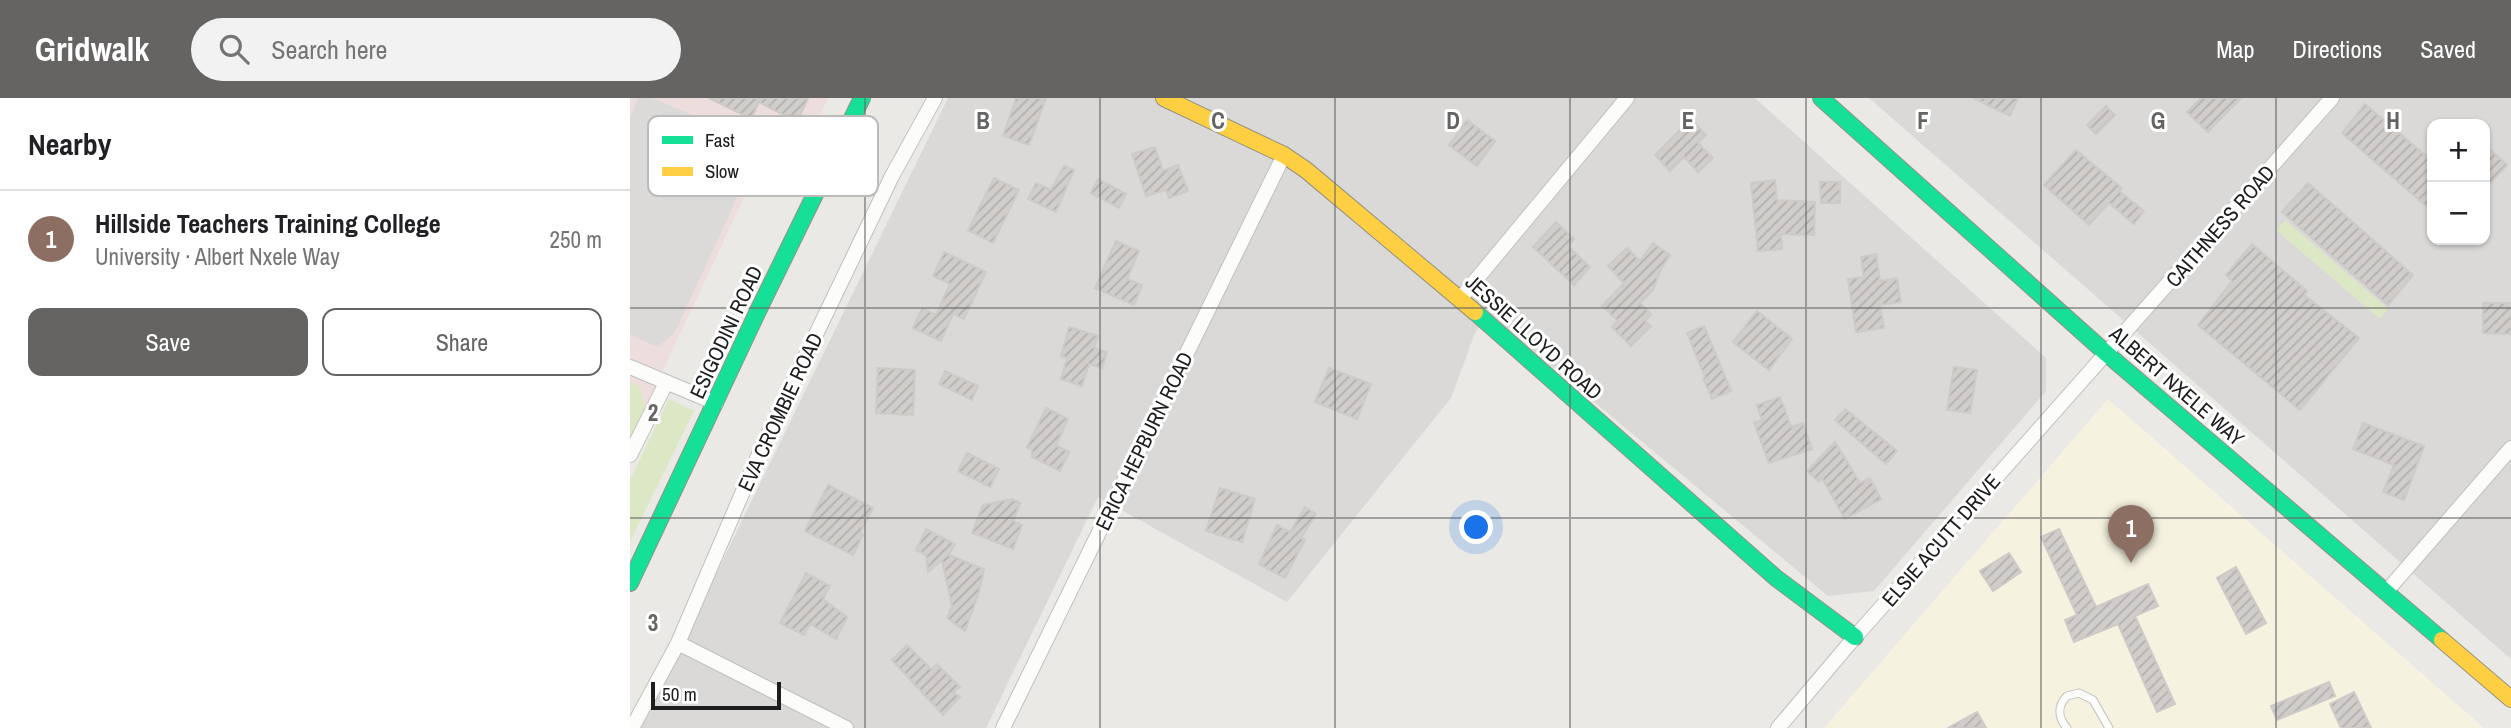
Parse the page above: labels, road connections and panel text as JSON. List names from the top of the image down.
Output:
{
  "streets": {
    "main road": ["ESIGODINI ROAD", "JESSIE LLOYD ROAD", "ALBERT NXELE WAY"],
    "street": [
      "CAITHNESS ROAD",
      "EVA CROMBIE ROAD",
      "ERICA HEPBURN ROAD",
      "ELSIE ACUTT DRIVE"
    ]
  },
  "crossings": [
    ["CAITHNESS ROAD", "ALBERT NXELE WAY"],
    ["CAITHNESS ROAD", "ELSIE ACUTT DRIVE"],
    ["JESSIE LLOYD ROAD", "ERICA HEPBURN ROAD"],
    ["JESSIE LLOYD ROAD", "ELSIE ACUTT DRIVE"],
    ["ALBERT NXELE WAY", "ELSIE ACUTT DRIVE"]
  ],
  "legend": ["Fast", "Slow"],
  "scale_bar": "50 m",
  "page": {
    "header": "Gridwalk",
    "search": "Search here",
    "nav": ["Map", "Directions", "Saved"],
    "heading": "Nearby",
    "map_buttons": ["+", "−"],
    "list": [
      {
        "mark": "1",
        "name": "Hillside Teachers Training College",
        "note": "University · Albert Nxele Way",
        "value": "250 m"
      }
    ],
    "buttons": ["Save", "Share"],
    "pins": "1",
    "scale": "50 m"
  },
  "grid": {
    "columns": [
      "B",
      "C",
      "D",
      "E",
      "F",
      "G",
      "H"
    ],
    "rows": ["2", "3"]
  }
}
